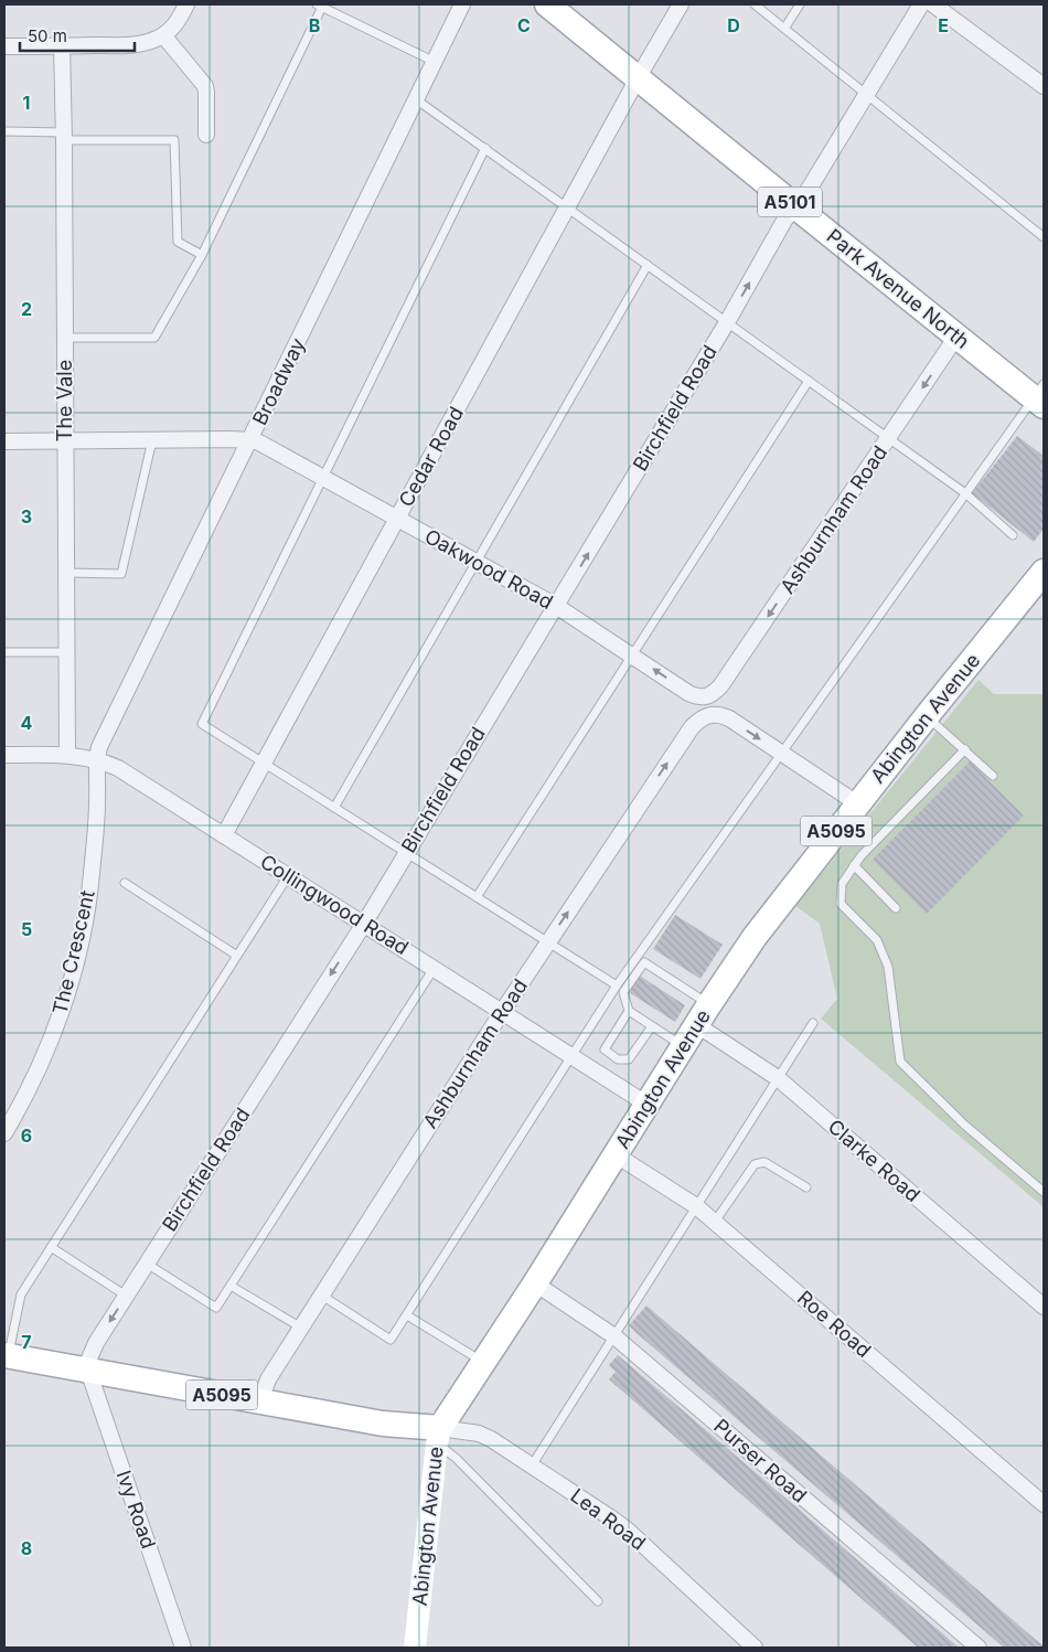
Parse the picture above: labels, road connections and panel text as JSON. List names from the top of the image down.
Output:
{
  "streets": {
    "main road": [
      "A5101",
      "Park Avenue North",
      "Abington Avenue",
      "A5095"
    ],
    "street": [
      "Broadway",
      "The Vale",
      "Birchfield Road",
      "Cedar Road",
      "Ashburnham Road",
      "Oakwood Road",
      "Collingwood Road",
      "The Crescent",
      "Clarke Road",
      "Roe Road",
      "Purser Road",
      "Ivy Road",
      "Lea Road"
    ]
  },
  "crossings": [
    ["Park Avenue North", "Birchfield Road"],
    ["Park Avenue North", "Cedar Road"],
    ["Park Avenue North", "Ashburnham Road"],
    ["Broadway", "Oakwood Road"],
    ["Broadway", "Collingwood Road"],
    ["Broadway", "The Crescent"],
    ["The Vale", "Oakwood Road"],
    ["The Vale", "Collingwood Road"],
    ["Birchfield Road", "Oakwood Road"],
    ["Birchfield Road", "A5095"],
    ["Birchfield Road", "Collingwood Road"],
    ["Birchfield Road", "Ivy Road"],
    ["Cedar Road", "Oakwood Road"],
    ["Cedar Road", "Collingwood Road"],
    ["Ashburnham Road", "Oakwood Road"],
    ["Ashburnham Road", "A5095"],
    ["Ashburnham Road", "Collingwood Road"],
    ["Abington Avenue", "A5095"],
    ["Abington Avenue", "Collingwood Road"],
    ["Abington Avenue", "Clarke Road"],
    ["Abington Avenue", "Roe Road"],
    ["Abington Avenue", "Purser Road"],
    ["Abington Avenue", "Lea Road"],
    ["A5095", "Ivy Road"],
    ["A5095", "Lea Road"],
    ["Collingwood Road", "The Crescent"]
  ],
  "scale_bar": "50 m",
  "grid": {
    "columns": [
      "B",
      "C",
      "D",
      "E"
    ],
    "rows": [
      "1",
      "2",
      "3",
      "4",
      "5",
      "6",
      "7",
      "8"
    ]
  }
}
